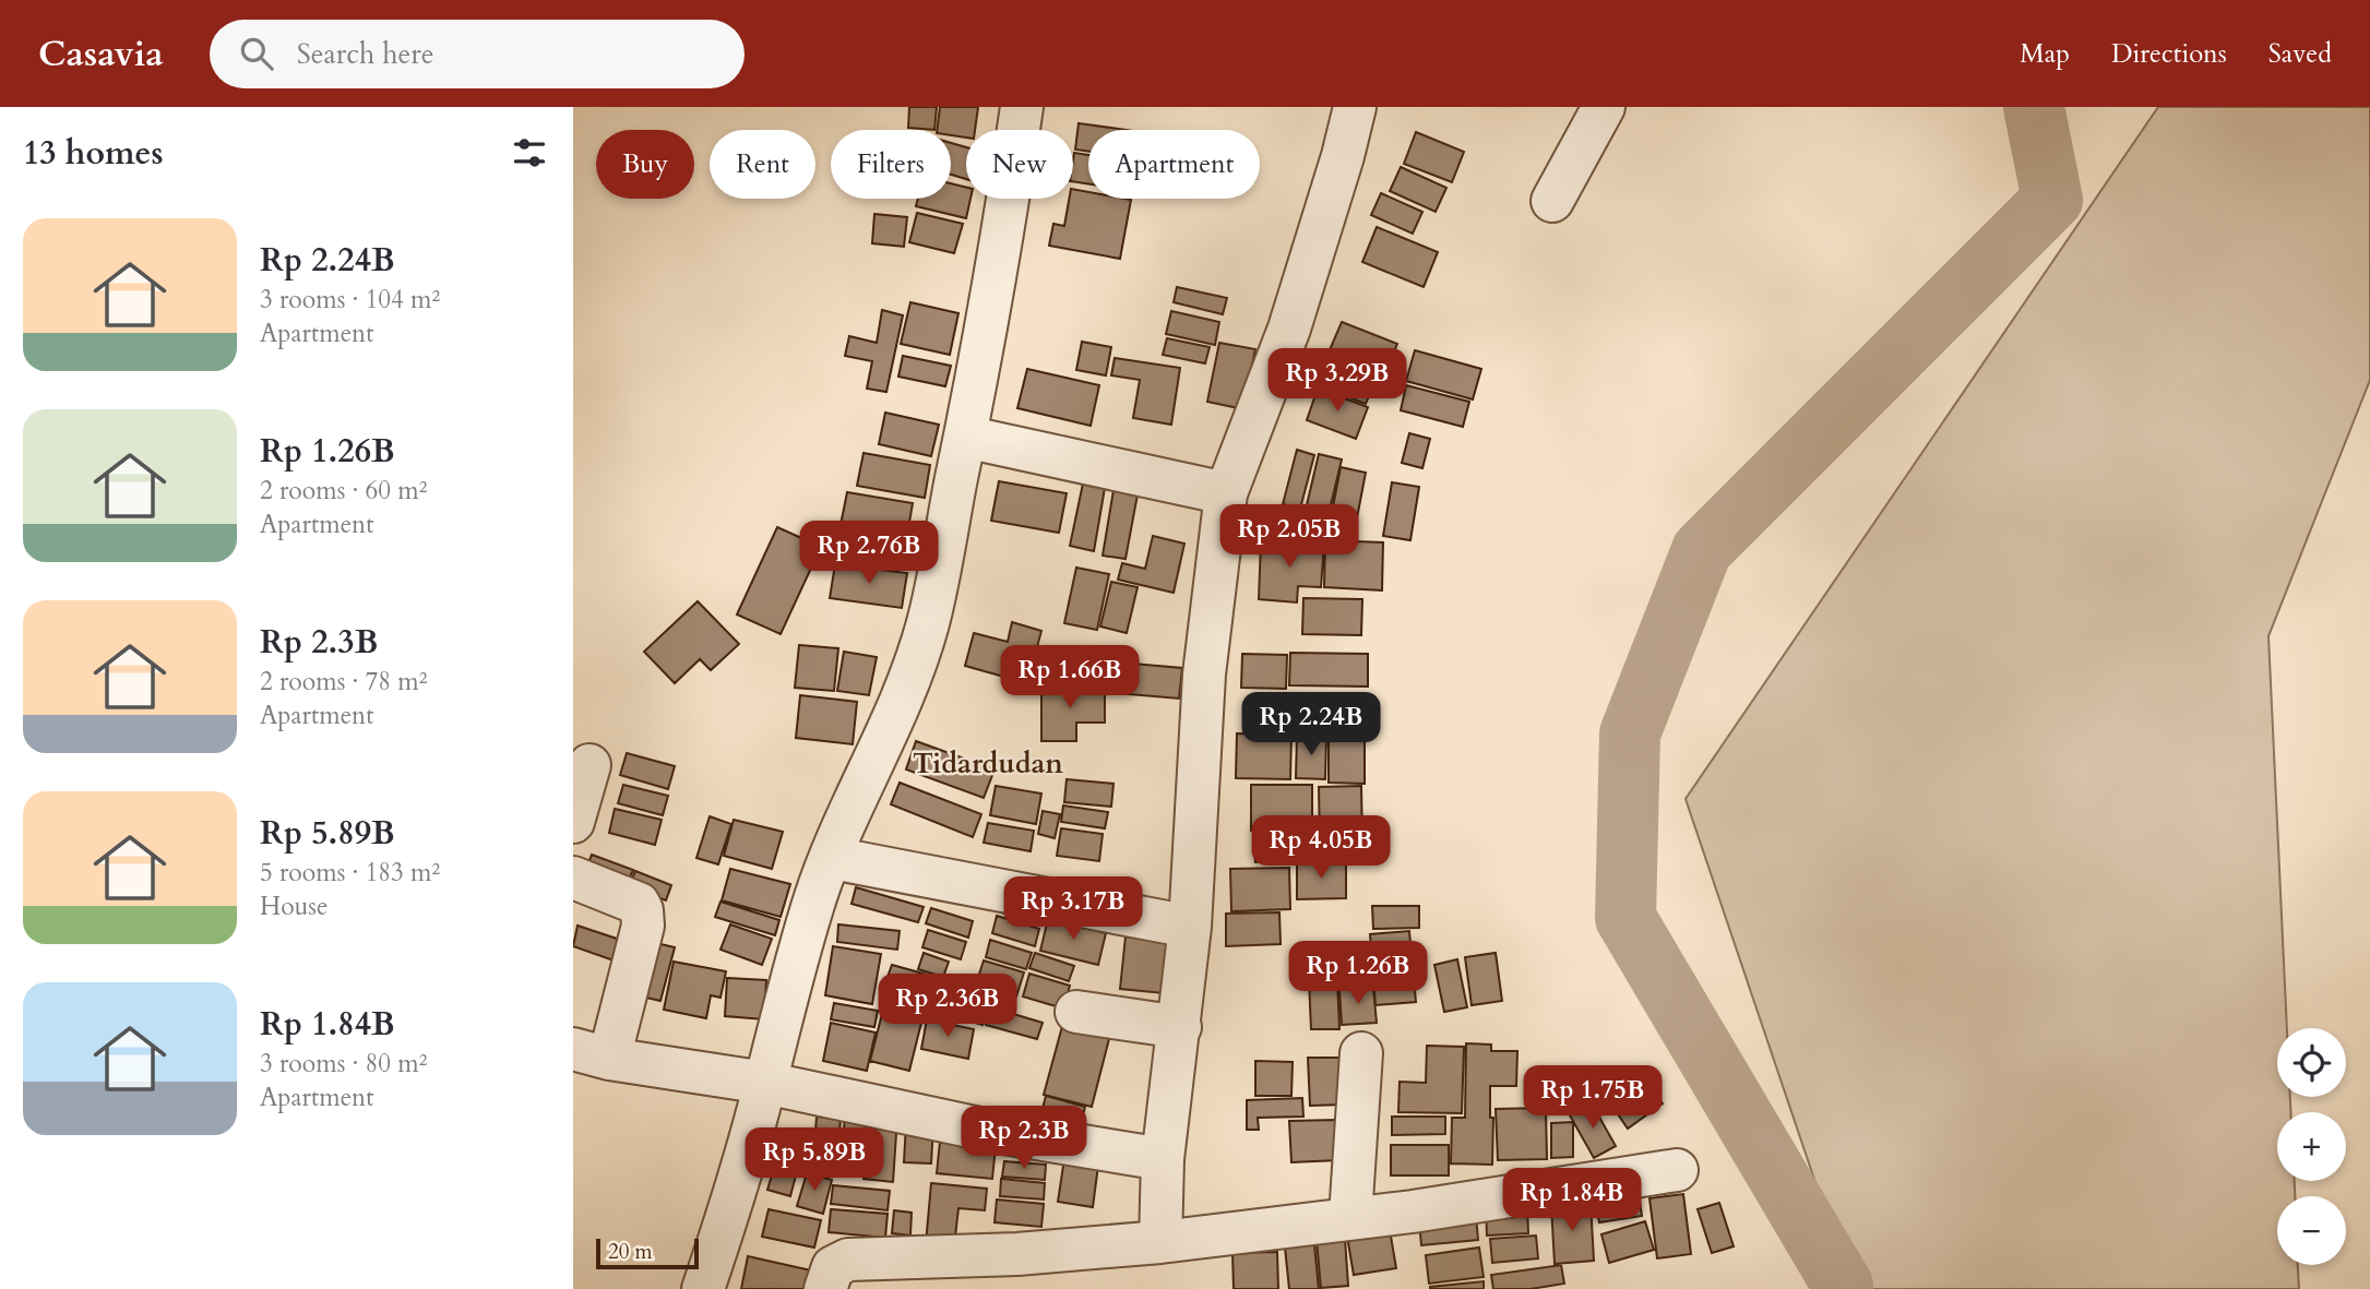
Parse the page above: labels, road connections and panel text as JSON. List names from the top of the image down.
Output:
{
  "districts": ["Tidardudan"],
  "scale_bar": "20 m",
  "page": {
    "header": "Casavia",
    "search": "Search here",
    "nav": ["Map", "Directions", "Saved"],
    "heading": "13 homes",
    "chip": [
      "Buy",
      "Rent",
      "Filters",
      "New",
      "Apartment"
    ],
    "list": [
      {
        "name": "Rp 2.24B",
        "note": "3 rooms · 104 m² · Apartment"
      },
      {
        "name": "Rp 1.26B",
        "note": "2 rooms · 60 m² · Apartment"
      },
      {
        "name": "Rp 2.3B",
        "note": "2 rooms · 78 m² · Apartment"
      },
      {
        "name": "Rp 5.89B",
        "note": "5 rooms · 183 m² · House"
      },
      {
        "name": "Rp 1.84B",
        "note": "3 rooms · 80 m² · Apartment"
      }
    ],
    "price": [
      "Rp 3.29B",
      "Rp 2.05B",
      "Rp 2.76B",
      "Rp 1.66B",
      "Rp 2.24B",
      "Rp 4.05B",
      "Rp 3.17B",
      "Rp 1.26B",
      "Rp 2.36B",
      "Rp 1.75B",
      "Rp 2.3B",
      "Rp 5.89B",
      "Rp 1.84B"
    ],
    "map_buttons": ["+", "−"],
    "scale": "20 m"
  }
}
